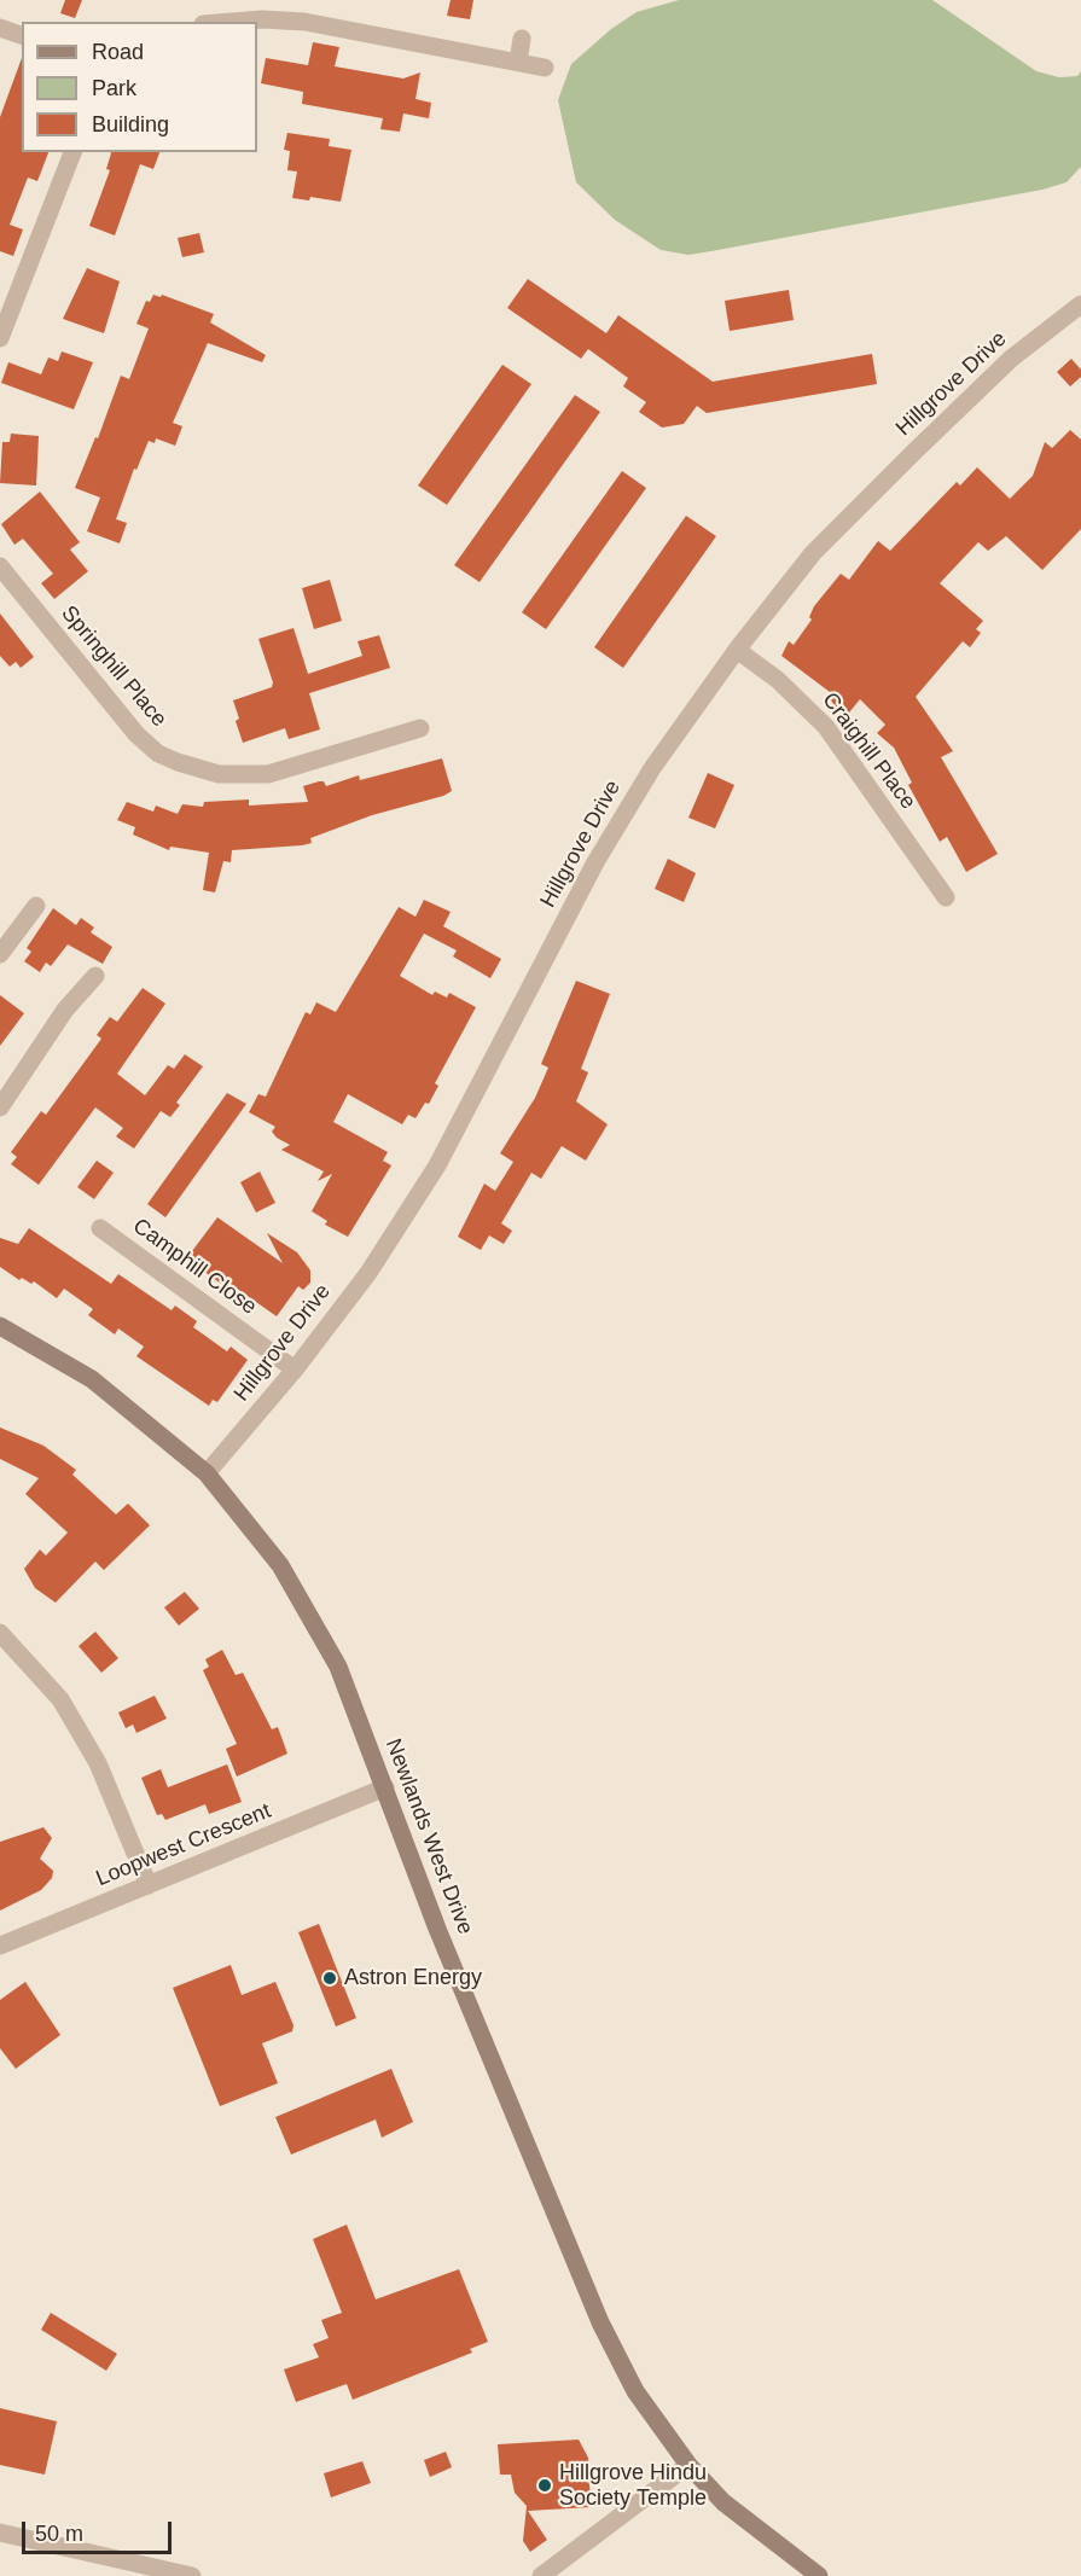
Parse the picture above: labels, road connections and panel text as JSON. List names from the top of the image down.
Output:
{
  "streets": {
    "street": [
      "Hillgrove Drive",
      "Springhill Place",
      "Craighill Place",
      "Camphill Close",
      "Newlands West Drive",
      "Loopwest Crescent"
    ]
  },
  "crossings": [
    ["Hillgrove Drive", "Craighill Place"],
    ["Hillgrove Drive", "Camphill Close"],
    ["Hillgrove Drive", "Newlands West Drive"],
    ["Newlands West Drive", "Loopwest Crescent"]
  ],
  "places": ["Astron Energy", "Hillgrove Hindu Society Temple"],
  "legend": ["Road", "Park", "Building"],
  "scale_bar": "50 m"
}
